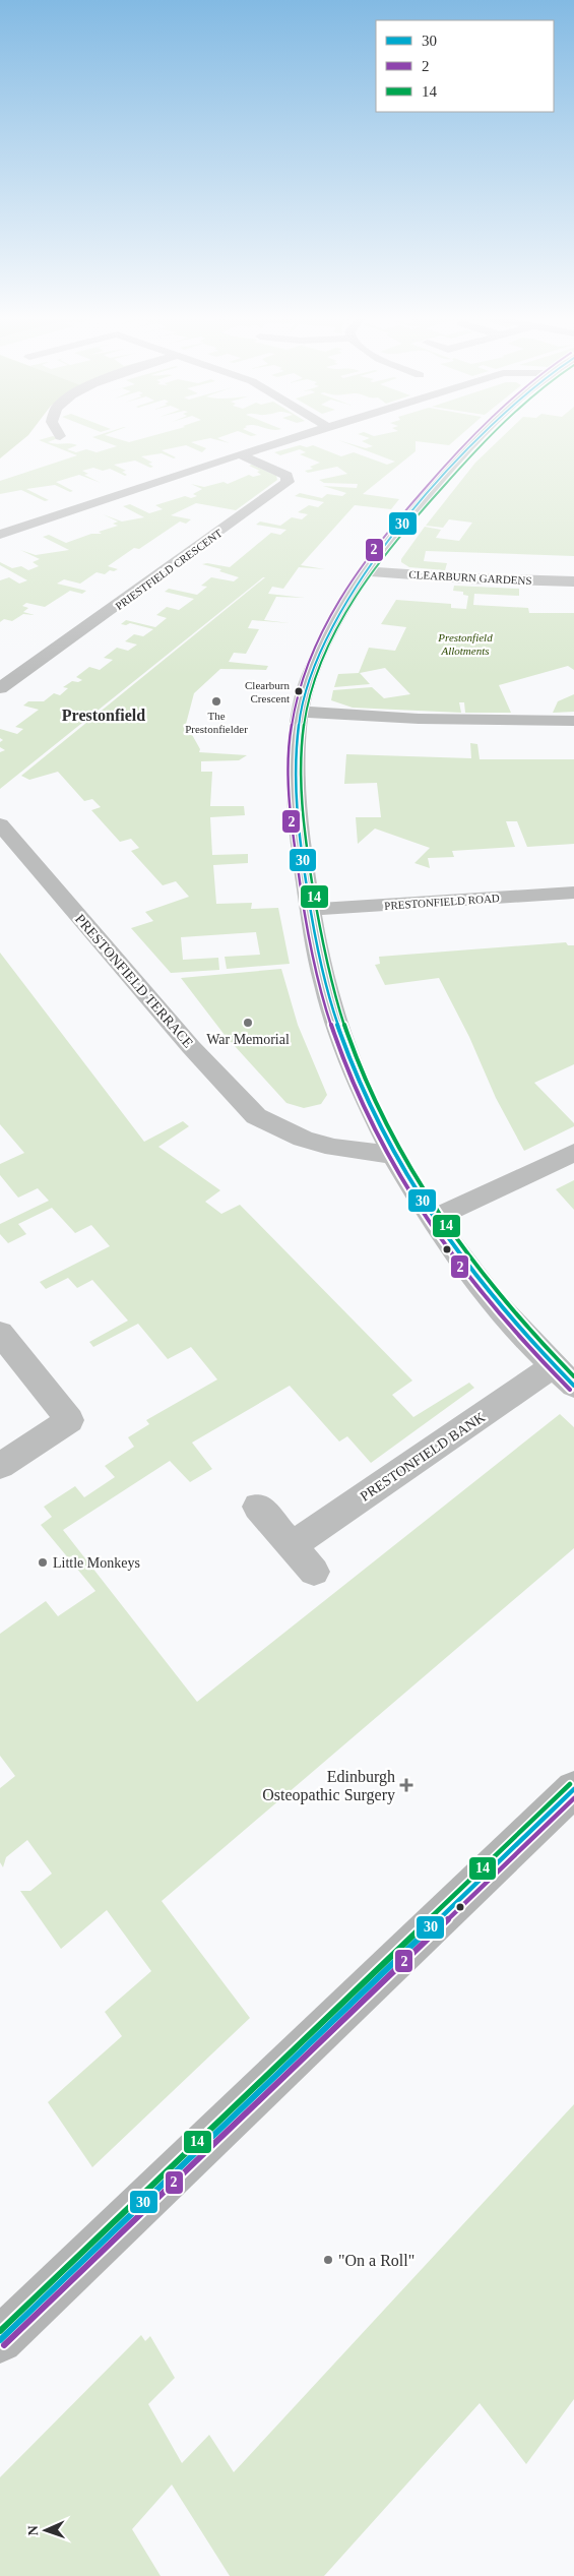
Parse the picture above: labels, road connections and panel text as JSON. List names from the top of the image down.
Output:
{
  "streets": {
    "street": [
      "PRIESTFIELD CRESCENT",
      "CLEARBURN GARDENS",
      "PRESTONFIELD ROAD",
      "PRESTONFIELD TERRACE",
      "PRESTONFIELD BANK"
    ]
  },
  "districts": ["Prestonfield"],
  "parks": ["Prestonfield Allotments"],
  "places": {
    "other": [
      "Clearburn Crescent",
      "The Prestonfielder",
      "War Memorial",
      "Little Monkeys",
      "\"On a Roll\""
    ],
    "health": ["Edinburgh Osteopathic Surgery"]
  },
  "lines": ["transit line 30", "transit line 2", "transit line 14"],
  "legend": ["30", "2", "14"],
  "north": "left"
}
